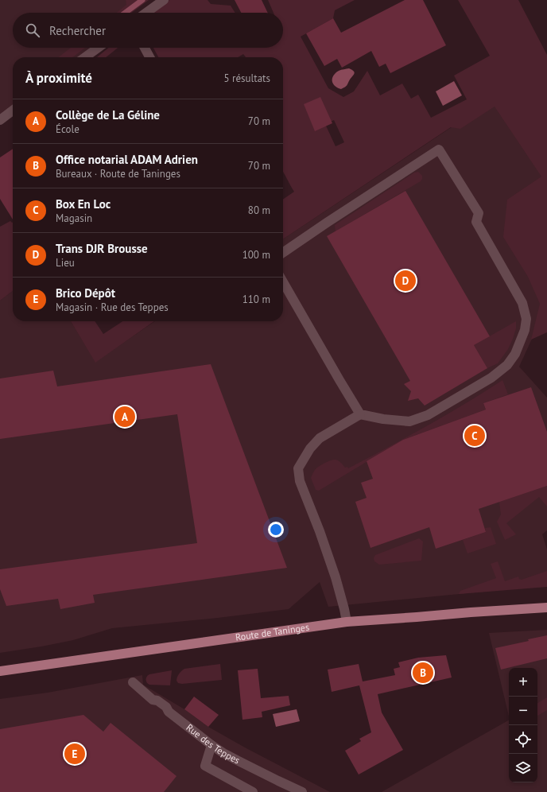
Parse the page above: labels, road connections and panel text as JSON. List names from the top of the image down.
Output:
{
  "streets": {
    "main road": ["Route de Taninges"],
    "street": ["Rue des Teppes"]
  },
  "page": {
    "search": "Rechercher",
    "heading": ["À proximité", "5 résultats"],
    "list": [
      {
        "mark": "A",
        "name": "Collège de La Géline",
        "note": "École",
        "value": "70 m"
      },
      {
        "mark": "B",
        "name": "Office notarial ADAM Adrien",
        "note": "Bureaux · Route de Taninges",
        "value": "70 m"
      },
      {
        "mark": "C",
        "name": "Box En Loc",
        "note": "Magasin",
        "value": "80 m"
      },
      {
        "mark": "D",
        "name": "Trans DJR Brousse",
        "note": "Lieu",
        "value": "100 m"
      },
      {
        "mark": "E",
        "name": "Brico Dépôt",
        "note": "Magasin · Rue des Teppes",
        "value": "110 m"
      }
    ],
    "pins": [
      "D",
      "A",
      "C",
      "B",
      "E"
    ],
    "map_buttons": ["+", "−"]
  }
}
